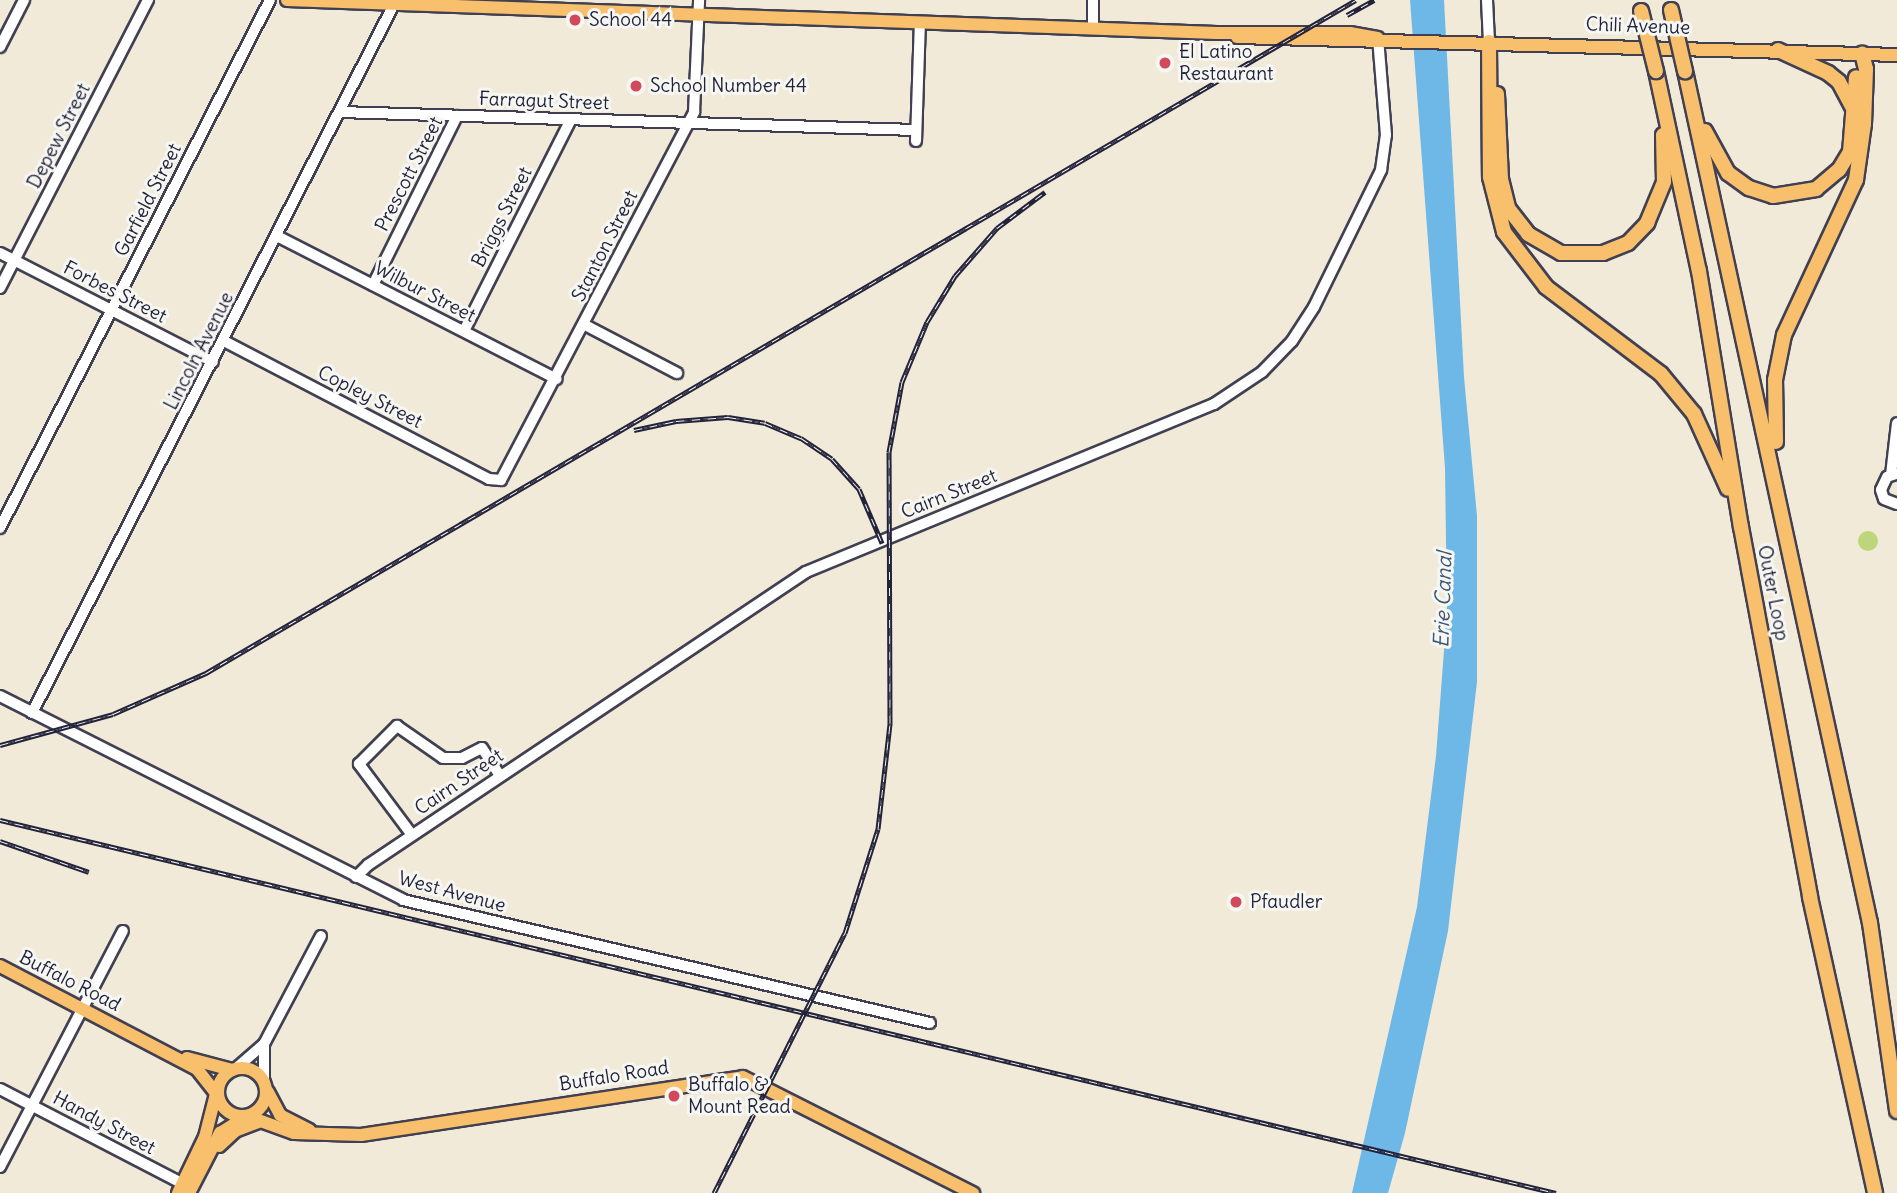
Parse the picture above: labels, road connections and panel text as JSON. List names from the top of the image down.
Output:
{
  "streets": {
    "highway": ["Outer Loop"],
    "main road": ["Chili Avenue", "Buffalo Road"],
    "street": [
      "Farragut Street",
      "Depew Street",
      "Prescott Street",
      "Garfield Street",
      "Briggs Street",
      "Stanton Street",
      "Forbes Street",
      "Wilbur Street",
      "Lincoln Avenue",
      "Copley Street",
      "Cairn Street",
      "West Avenue",
      "Handy Street"
    ]
  },
  "crossings": [
    ["Chili Avenue", "Stanton Street"],
    ["Chili Avenue", "Lincoln Avenue"],
    ["Chili Avenue", "Cairn Street"],
    ["Farragut Street", "Prescott Street"],
    ["Farragut Street", "Briggs Street"],
    ["Farragut Street", "Stanton Street"],
    ["Farragut Street", "Lincoln Avenue"],
    ["Depew Street", "Forbes Street"],
    ["Prescott Street", "Wilbur Street"],
    ["Garfield Street", "Forbes Street"],
    ["Briggs Street", "Wilbur Street"],
    ["Stanton Street", "Wilbur Street"],
    ["Stanton Street", "Copley Street"],
    ["Forbes Street", "Lincoln Avenue"],
    ["Wilbur Street", "Lincoln Avenue"],
    ["Lincoln Avenue", "Copley Street"],
    ["Lincoln Avenue", "West Avenue"],
    ["Cairn Street", "West Avenue"]
  ],
  "water": ["Erie Canal"],
  "places": [
    "School 44",
    "El Latino Restaurant",
    "School Number 44",
    "Pfaudler",
    "Buffalo & Mount Read"
  ]
}
